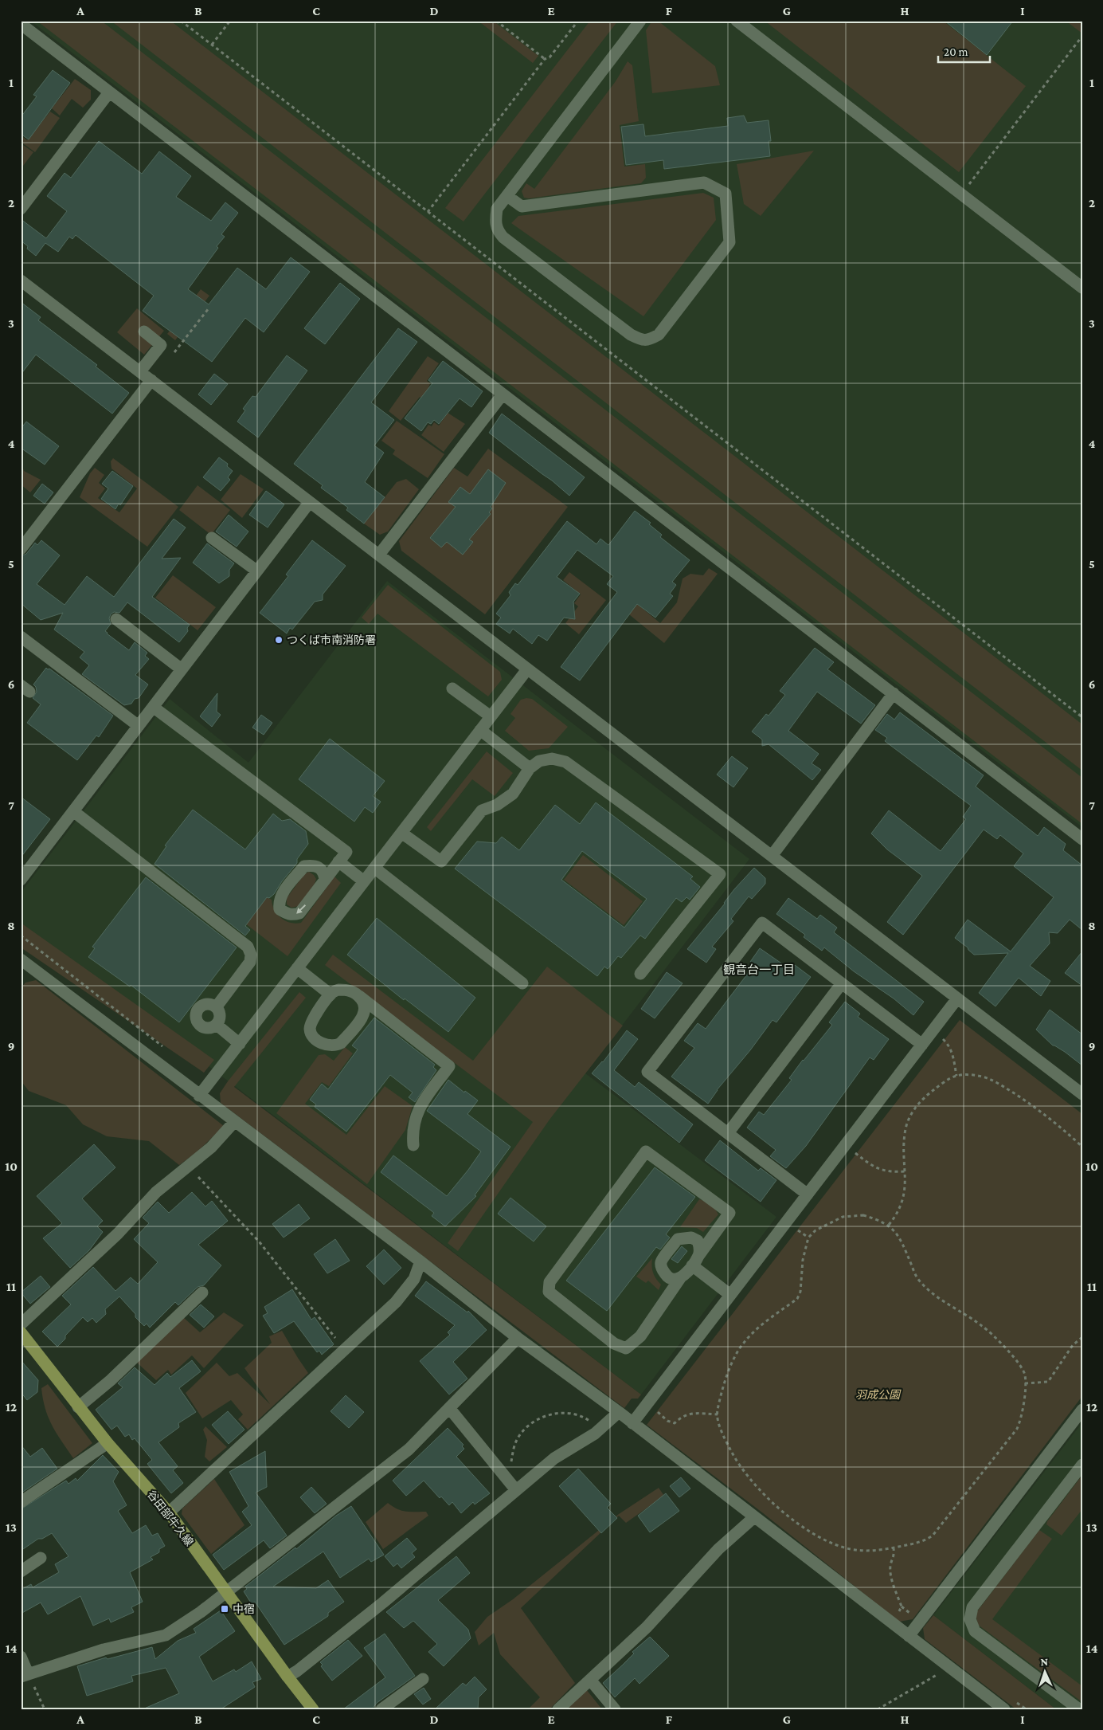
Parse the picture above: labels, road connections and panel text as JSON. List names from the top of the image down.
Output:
{
  "streets": {
    "main road": ["谷田部牛久線"]
  },
  "districts": ["観音台一丁目"],
  "parks": ["羽成公園"],
  "places": {
    "other": ["つくば市南消防署"],
    "transit": ["中宿"]
  },
  "scale_bar": "20 m",
  "north": "top",
  "grid": {
    "columns": [
      "A",
      "B",
      "C",
      "D",
      "E",
      "F",
      "G",
      "H",
      "I"
    ],
    "rows": [
      "1",
      "2",
      "3",
      "4",
      "5",
      "6",
      "7",
      "8",
      "9",
      "10",
      "11",
      "12",
      "13",
      "14"
    ]
  }
}
